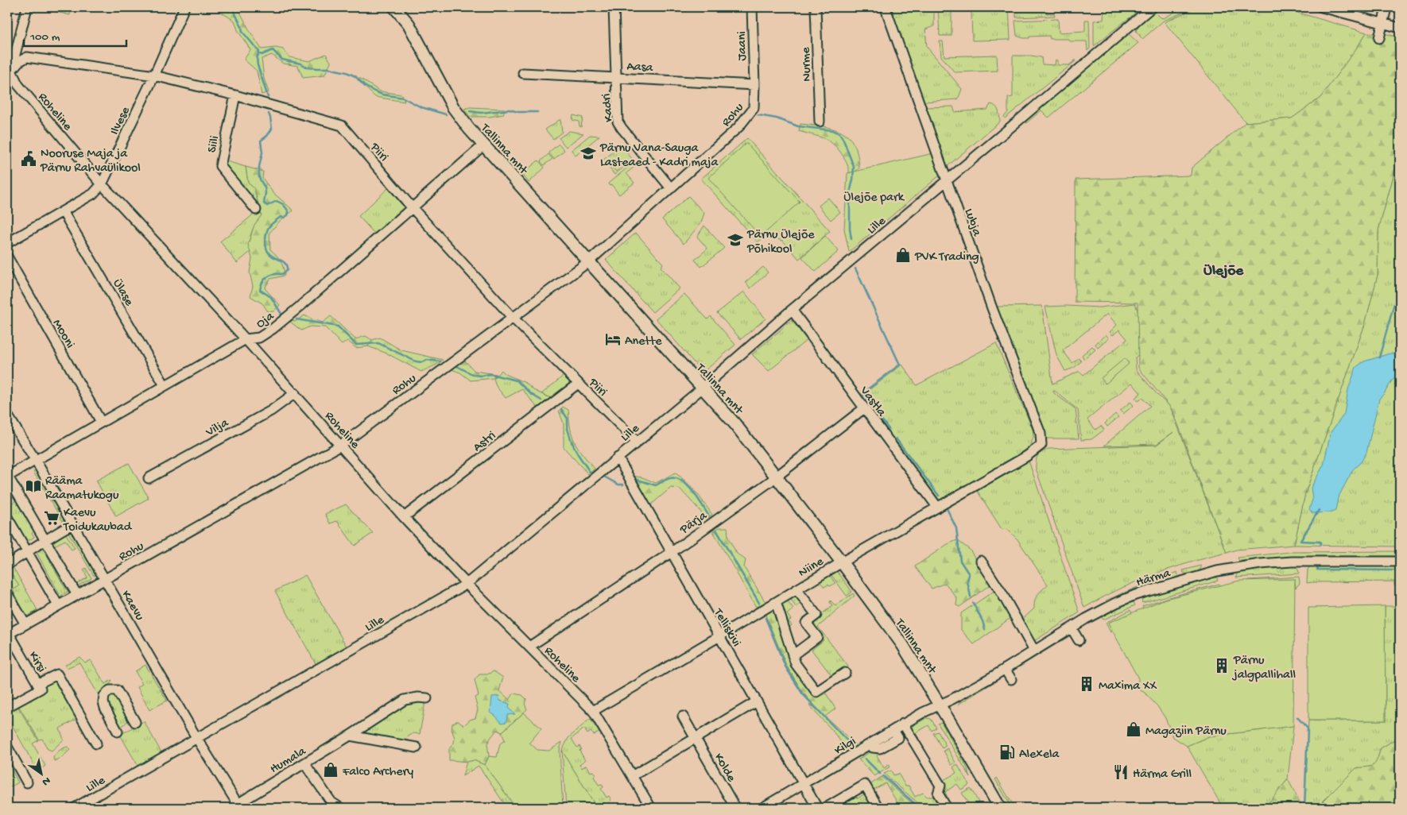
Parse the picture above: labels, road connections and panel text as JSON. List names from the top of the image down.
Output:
{
  "streets": {
    "main road": ["Tallinna mnt"],
    "street": [
      "Jaani",
      "Nurme",
      "Aasa",
      "Kadri",
      "Roheline",
      "Rohu",
      "Ilvese",
      "Siili",
      "Piiri",
      "Lubja",
      "Lille",
      "Ülase",
      "Oja",
      "Mooni",
      "Vastla",
      "Vilja",
      "Astri",
      "Pärja",
      "Niine",
      "Härma",
      "Kaevu",
      "Telliskivi",
      "Kirsi",
      "Kilgi",
      "Humala",
      "Kolde"
    ]
  },
  "crossings": [
    ["Jaani", "Aasa"],
    ["Jaani", "Rohu"],
    ["Aasa", "Kadri"],
    ["Aasa", "Rohu"],
    ["Kadri", "Rohu"],
    ["Roheline", "Rohu"],
    ["Roheline", "Ilvese"],
    ["Roheline", "Piiri"],
    ["Roheline", "Lille"],
    ["Roheline", "Oja"],
    ["Roheline", "Vilja"],
    ["Roheline", "Astri"],
    ["Roheline", "Pärja"],
    ["Roheline", "Niine"],
    ["Rohu", "Tallinna mnt"],
    ["Rohu", "Piiri"],
    ["Rohu", "Kaevu"],
    ["Rohu", "Kirsi"],
    ["Ilvese", "Piiri"],
    ["Ilvese", "Ülase"],
    ["Siili", "Piiri"],
    ["Tallinna mnt", "Lille"],
    ["Tallinna mnt", "Oja"],
    ["Tallinna mnt", "Pärja"],
    ["Tallinna mnt", "Niine"],
    ["Tallinna mnt", "Härma"],
    ["Tallinna mnt", "Kilgi"],
    ["Piiri", "Lille"],
    ["Piiri", "Oja"],
    ["Piiri", "Astri"],
    ["Lubja", "Lille"],
    ["Lubja", "Niine"],
    ["Lille", "Vastla"],
    ["Lille", "Kaevu"],
    ["Lille", "Telliskivi"],
    ["Ülase", "Oja"],
    ["Oja", "Mooni"],
    ["Oja", "Kaevu"],
    ["Vastla", "Pärja"],
    ["Vastla", "Niine"],
    ["Pärja", "Telliskivi"],
    ["Niine", "Telliskivi"],
    ["Härma", "Kilgi"],
    ["Kaevu", "Humala"],
    ["Telliskivi", "Kilgi"]
  ],
  "districts": ["Ülejõe"],
  "parks": ["Ülejõe park"],
  "places": {
    "school or university": ["Pärnu Vana-Sauga Lasteaed - Kadri maja", "Pärnu Ülejõe Põhikool"],
    "public building": ["Nooruse Maja ja Pärnu Rahvaülikool"],
    "shop": ["PVK Trading", "Magaziin Pärnu", "Falco Archery"],
    "hotel": ["Anette"],
    "library": ["Rääma Raamatukogu"],
    "supermarket": ["Kaevu Toidukaubad"],
    "building": ["Pärnu jalgpallihall", "Maxima XX"],
    "fuel station": ["Alexela"],
    "restaurant": ["Härma Grill"]
  },
  "scale_bar": "100 m",
  "north": "bottom right"
}
